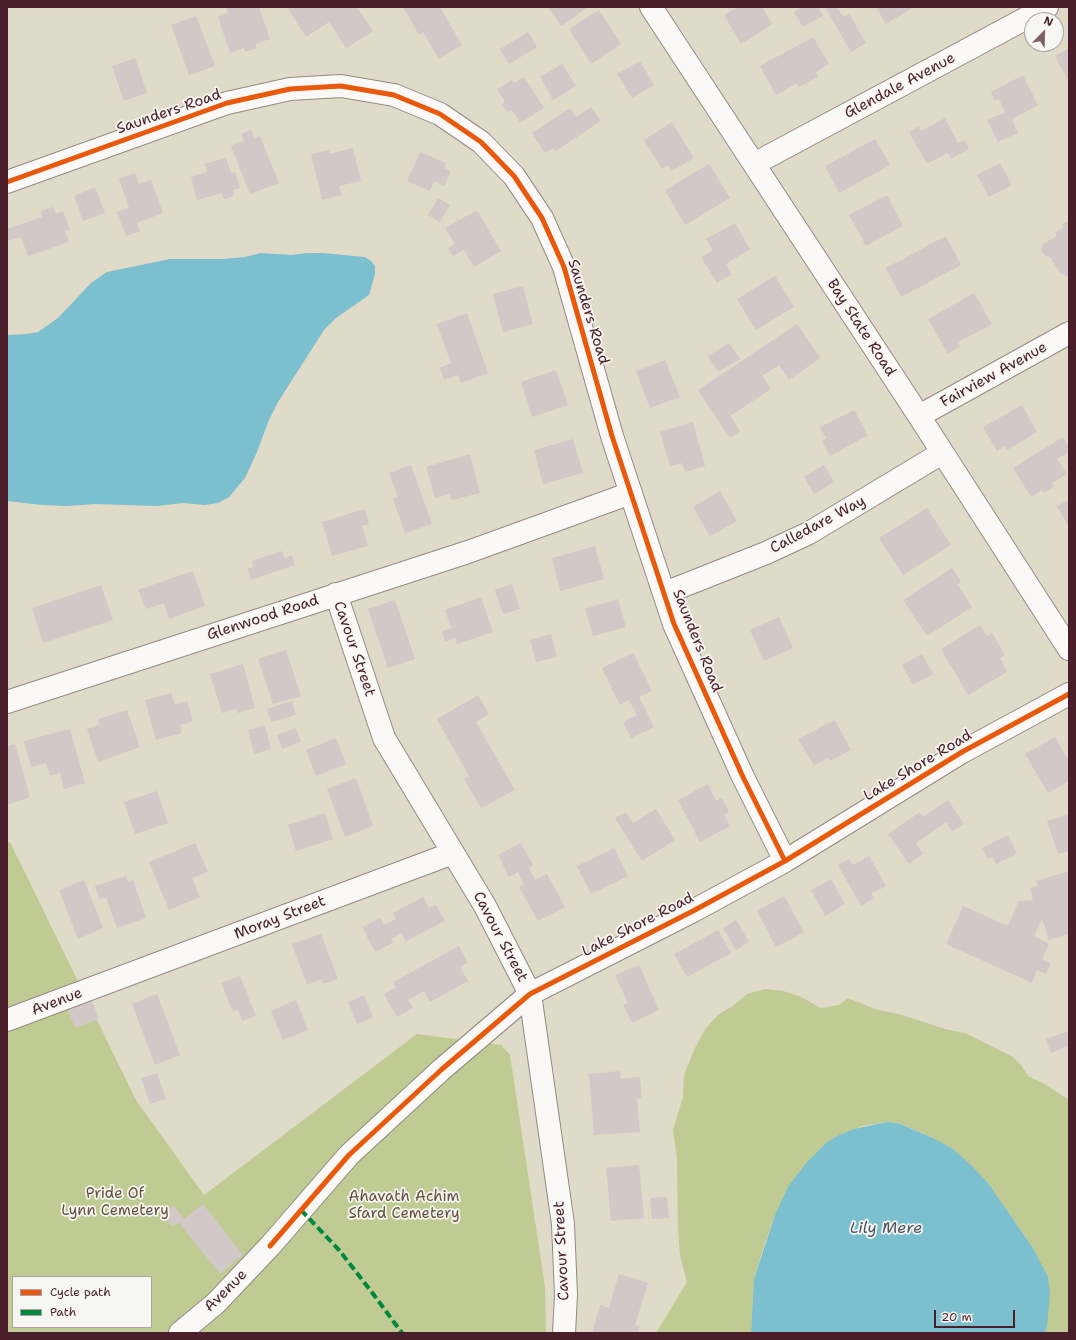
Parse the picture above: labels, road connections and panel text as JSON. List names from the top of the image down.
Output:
{
  "streets": {
    "street": [
      "Glendale Avenue",
      "Saunders Road",
      "Bay State Road",
      "Fairview Avenue",
      "Calledare Way",
      "Glenwood Road",
      "Cavour Street",
      "Lake Shore Road",
      "Moray Street",
      "Avenue"
    ]
  },
  "crossings": [
    ["Glendale Avenue", "Bay State Road"],
    ["Saunders Road", "Calledare Way"],
    ["Saunders Road", "Glenwood Road"],
    ["Saunders Road", "Lake Shore Road"],
    ["Bay State Road", "Fairview Avenue"],
    ["Bay State Road", "Calledare Way"],
    ["Glenwood Road", "Cavour Street"],
    ["Cavour Street", "Lake Shore Road"],
    ["Cavour Street", "Moray Street"],
    ["Lake Shore Road", "Avenue"],
    ["Moray Street", "Avenue"]
  ],
  "water": ["Lily Mere"],
  "parks": ["Pride Of Lynn Cemetery", "Ahavath Achim Sfard Cemetery"],
  "legend": ["Cycle path", "Path"],
  "scale_bar": "20 m",
  "north": "top right"
}
